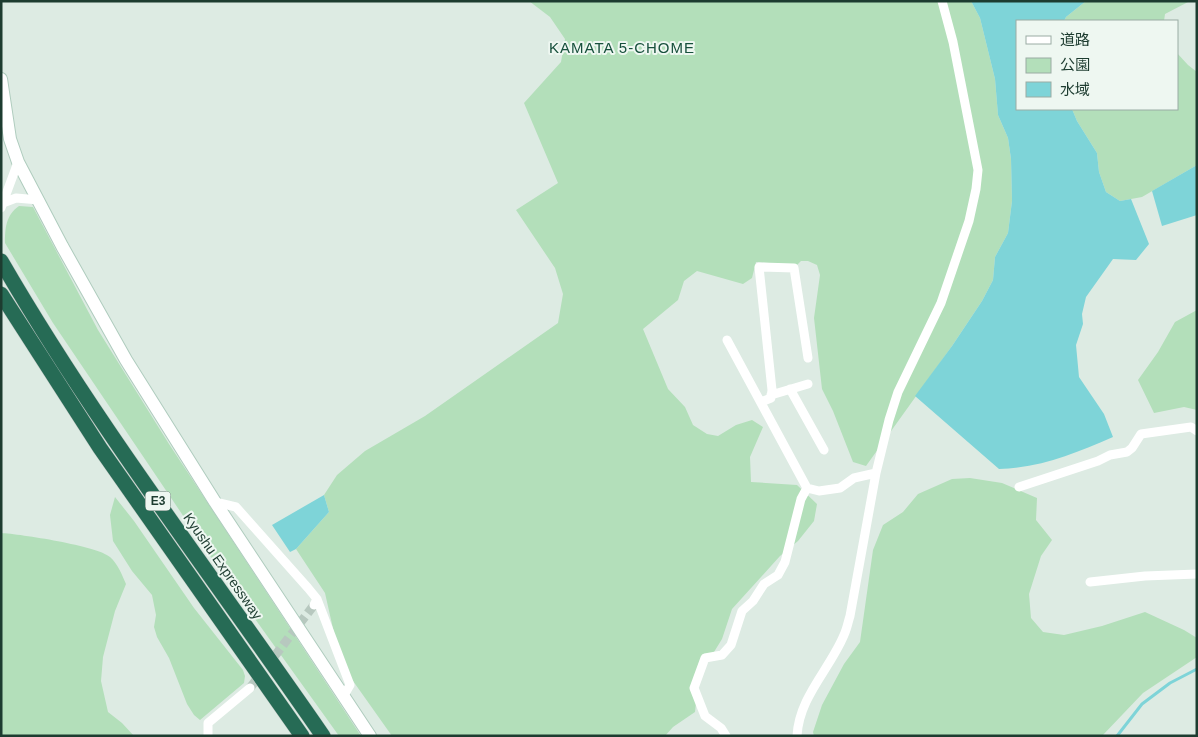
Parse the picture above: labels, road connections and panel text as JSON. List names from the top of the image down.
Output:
{
  "streets": {
    "highway": ["E3", "Kyushu Expressway"]
  },
  "districts": ["KAMATA 5-CHOME"],
  "legend": ["道路", "公園", "水域"]
}
